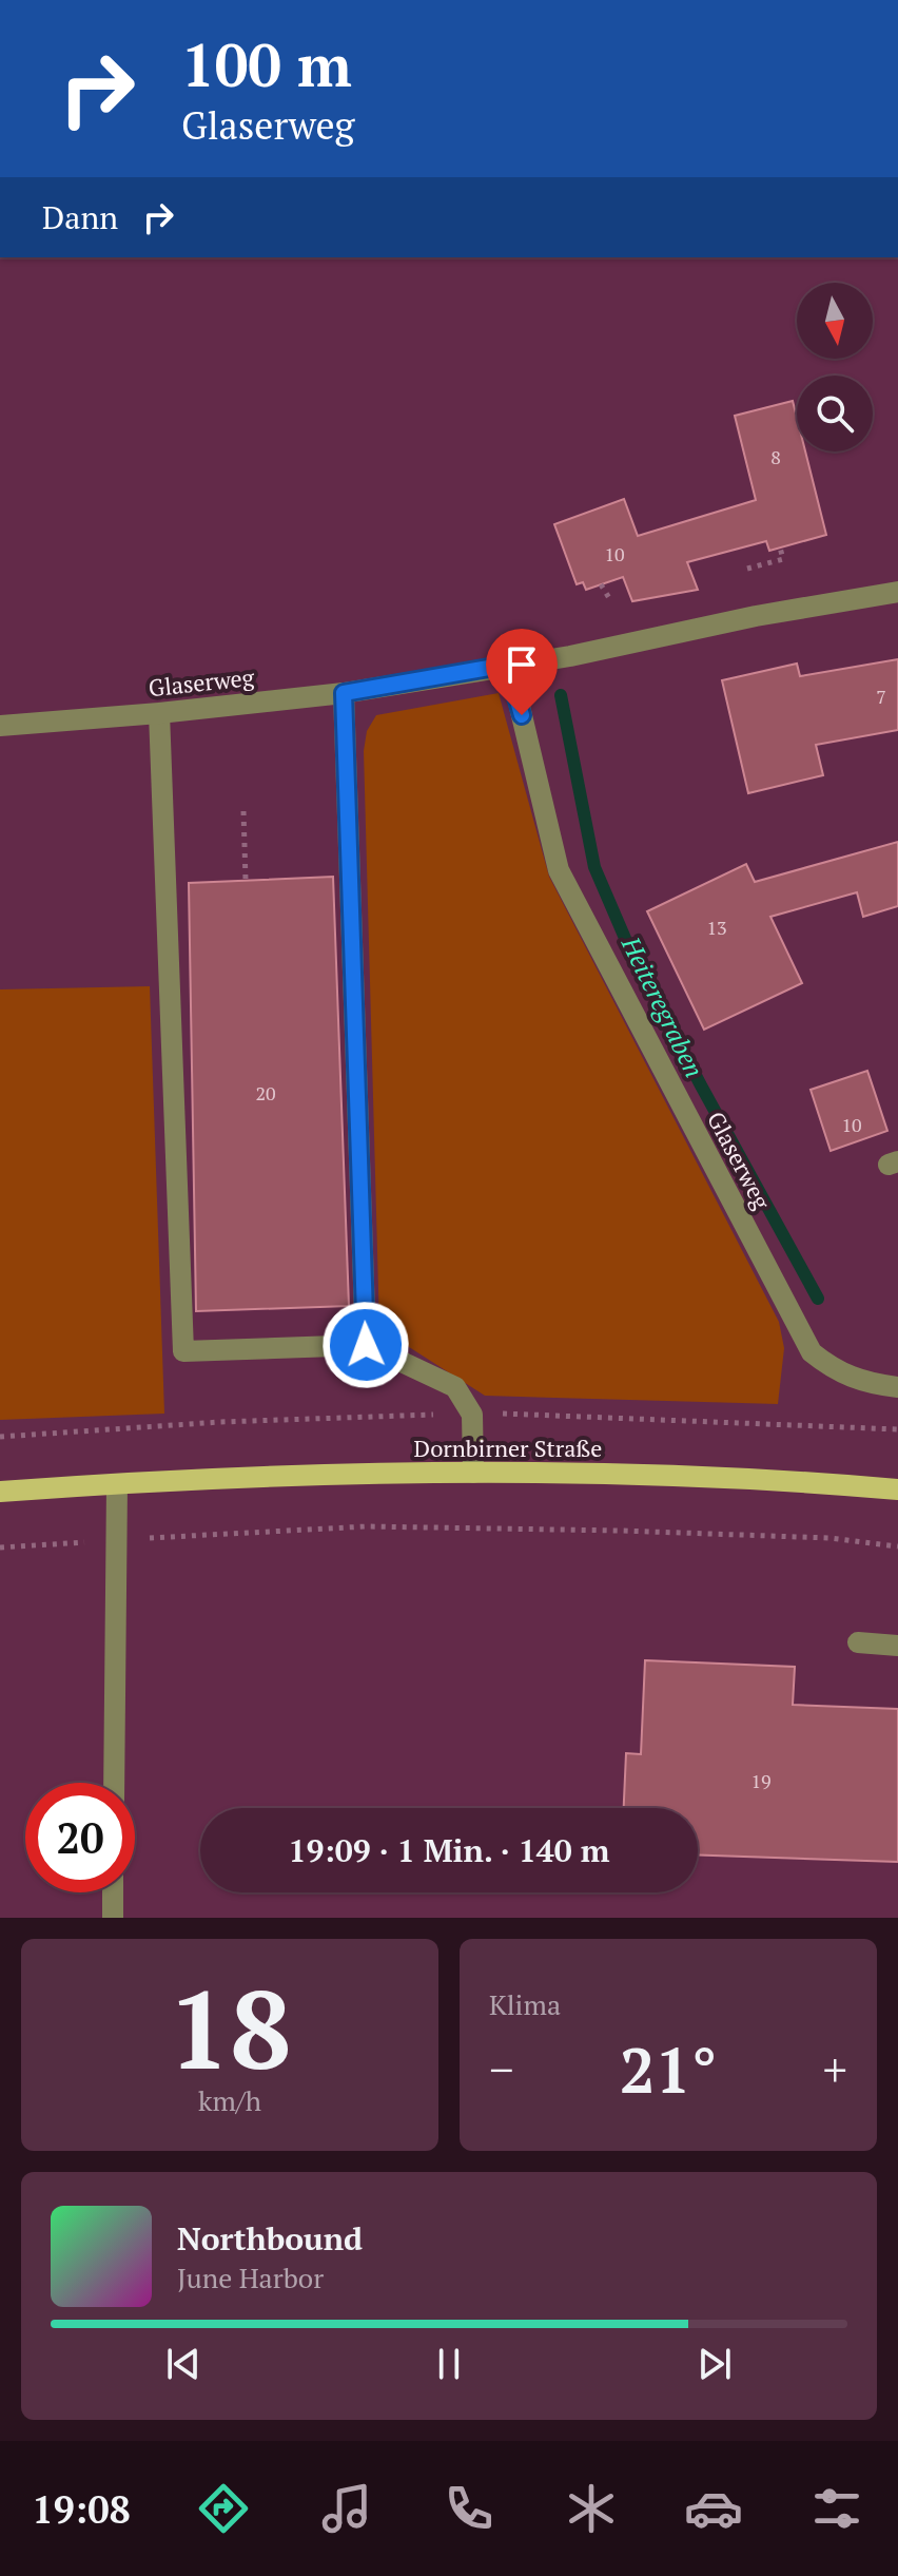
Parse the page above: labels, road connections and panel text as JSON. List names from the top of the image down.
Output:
{
  "streets": {
    "main road": ["Dornbirner Straße"],
    "street": ["Glaserweg"]
  },
  "water": ["Heiteregraben"],
  "house_numbers": [
    "8",
    "10",
    "7",
    "13",
    "20",
    "10",
    "19"
  ],
  "north": "bottom",
  "page": {
    "turn": ["100 m", "Glaserweg"],
    "then": "Dann",
    "limit": "20",
    "trip": "19:09 · 1 Min. · 140 m",
    "tile": [
      ["18", "km/h"],
      "Klima"
    ],
    "heat": ["−", "21°", "+"],
    "song": ["Northbound", "June Harbor"],
    "tabs": "19:08"
  }
}
